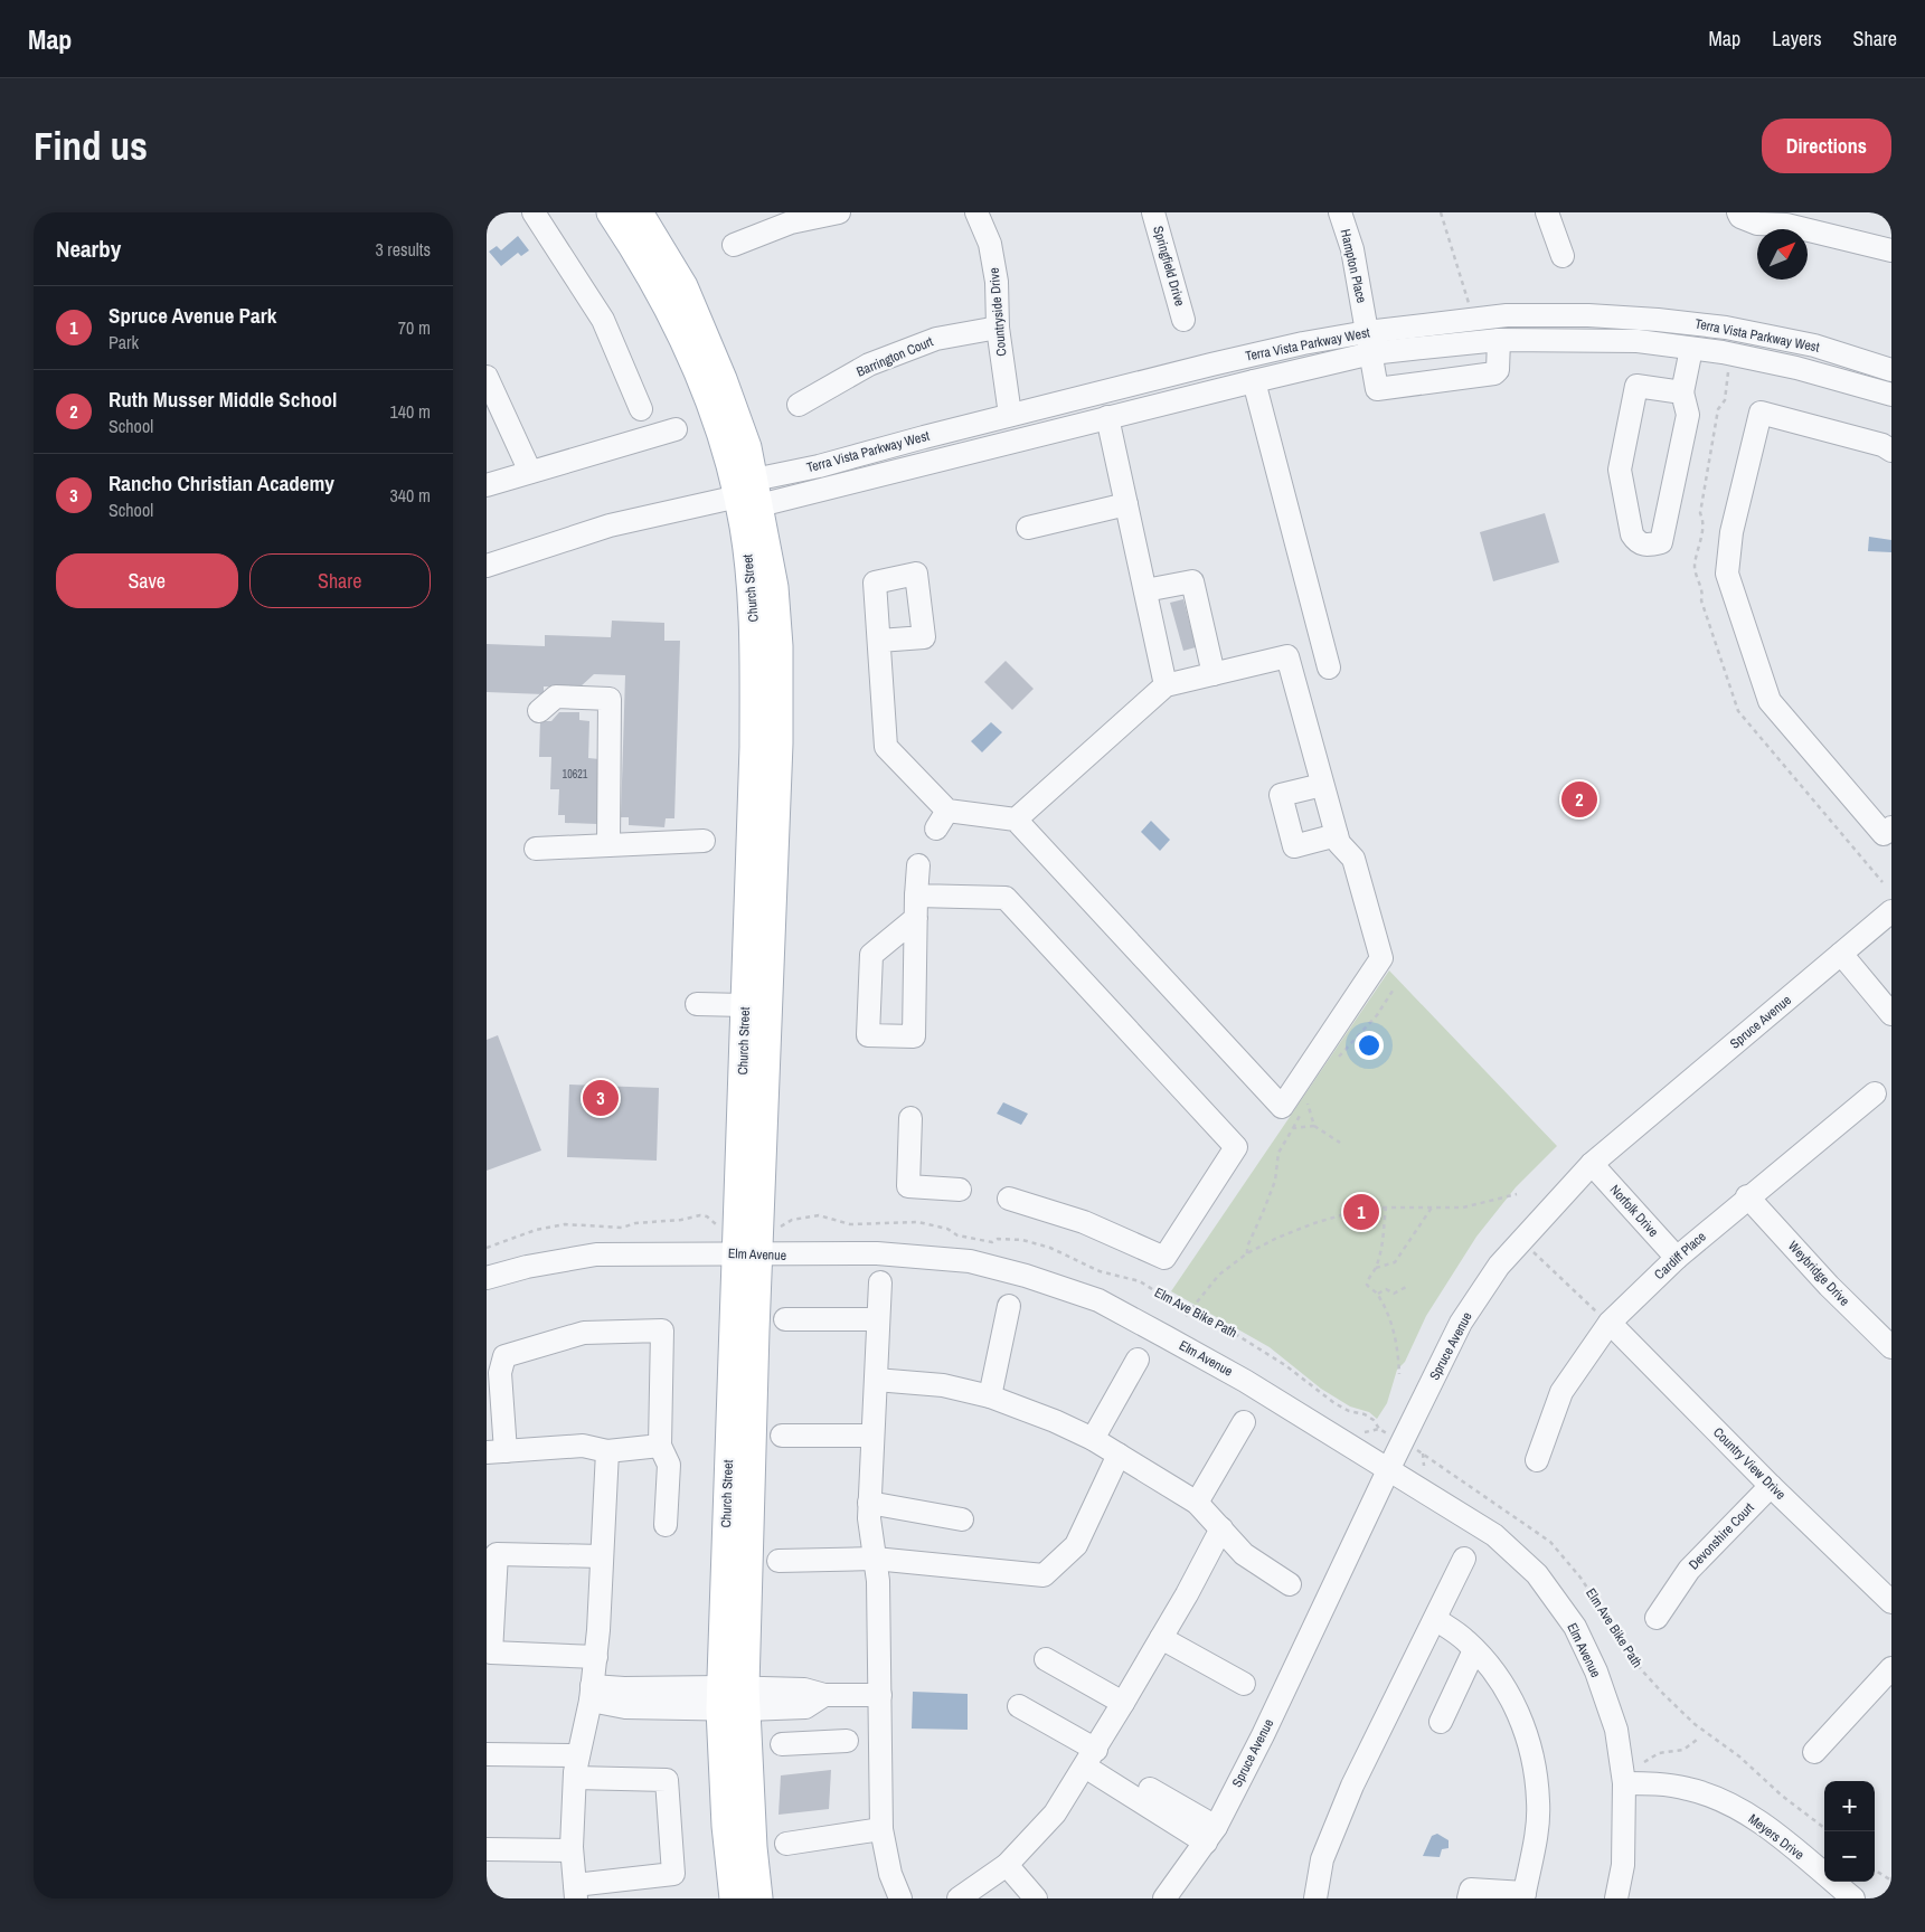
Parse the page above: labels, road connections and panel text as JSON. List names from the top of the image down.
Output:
{
  "streets": {
    "main road": ["Church Street"],
    "street": [
      "Springfield Drive",
      "Hampton Place",
      "Countryside Drive",
      "Terra Vista Parkway West",
      "Barrington Court",
      "Spruce Avenue",
      "Norfolk Drive",
      "Elm Avenue",
      "Cardiff Place",
      "Weybridge Drive",
      "Country View Drive",
      "Devonshire Court",
      "Meyers Drive"
    ],
    "path": ["Elm Ave Bike Path"]
  },
  "crossings": [
    ["Hampton Place", "Terra Vista Parkway West"],
    ["Countryside Drive", "Terra Vista Parkway West"],
    ["Countryside Drive", "Barrington Court"],
    ["Terra Vista Parkway West", "Church Street"],
    ["Church Street", "Elm Avenue"],
    ["Spruce Avenue", "Norfolk Drive"],
    ["Spruce Avenue", "Elm Avenue"],
    ["Norfolk Drive", "Cardiff Place"],
    ["Elm Avenue", "Meyers Drive"],
    ["Cardiff Place", "Weybridge Drive"],
    ["Cardiff Place", "Country View Drive"],
    ["Country View Drive", "Devonshire Court"]
  ],
  "house_numbers": ["10621"],
  "north": "top right",
  "page": {
    "header": "Map",
    "nav": ["Map", "Layers", "Share"],
    "buttons": [
      "Directions",
      ["Save", "Share"]
    ],
    "title": "Find us",
    "heading": ["Nearby", "3 results"],
    "list": [
      {
        "mark": "1",
        "name": "Spruce Avenue Park",
        "note": "Park",
        "value": "70 m"
      },
      {
        "mark": "2",
        "name": "Ruth Musser Middle School",
        "note": "School",
        "value": "140 m"
      },
      {
        "mark": "3",
        "name": "Rancho Christian Academy",
        "note": "School",
        "value": "340 m"
      }
    ],
    "pins": ["2", "3", "1"],
    "map_buttons": ["+", "−"]
  }
}
